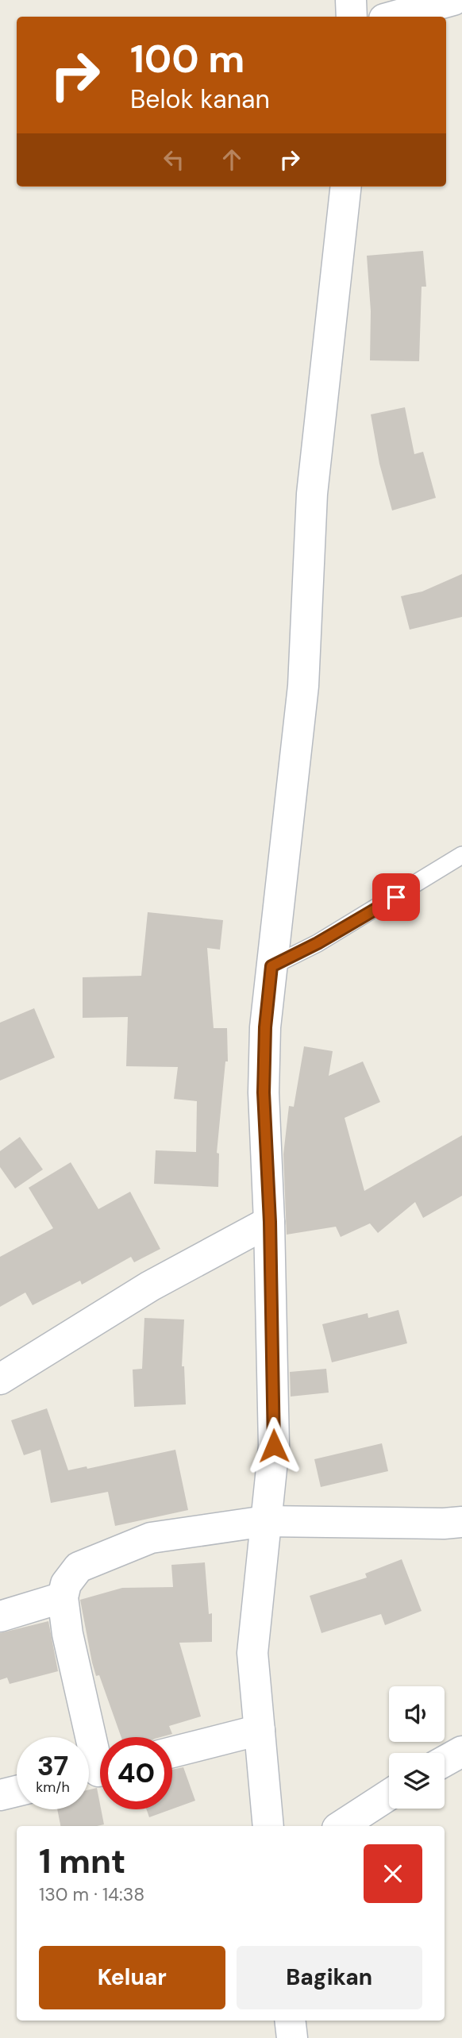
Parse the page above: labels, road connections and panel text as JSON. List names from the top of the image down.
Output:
{
  "page": {
    "turn": ["100 m", "Belok kanan"],
    "speed": "37 km/h",
    "limit": "40",
    "heading": ["1 mnt", "130 m · 14:38"],
    "buttons": ["Keluar", "Bagikan"]
  }
}
